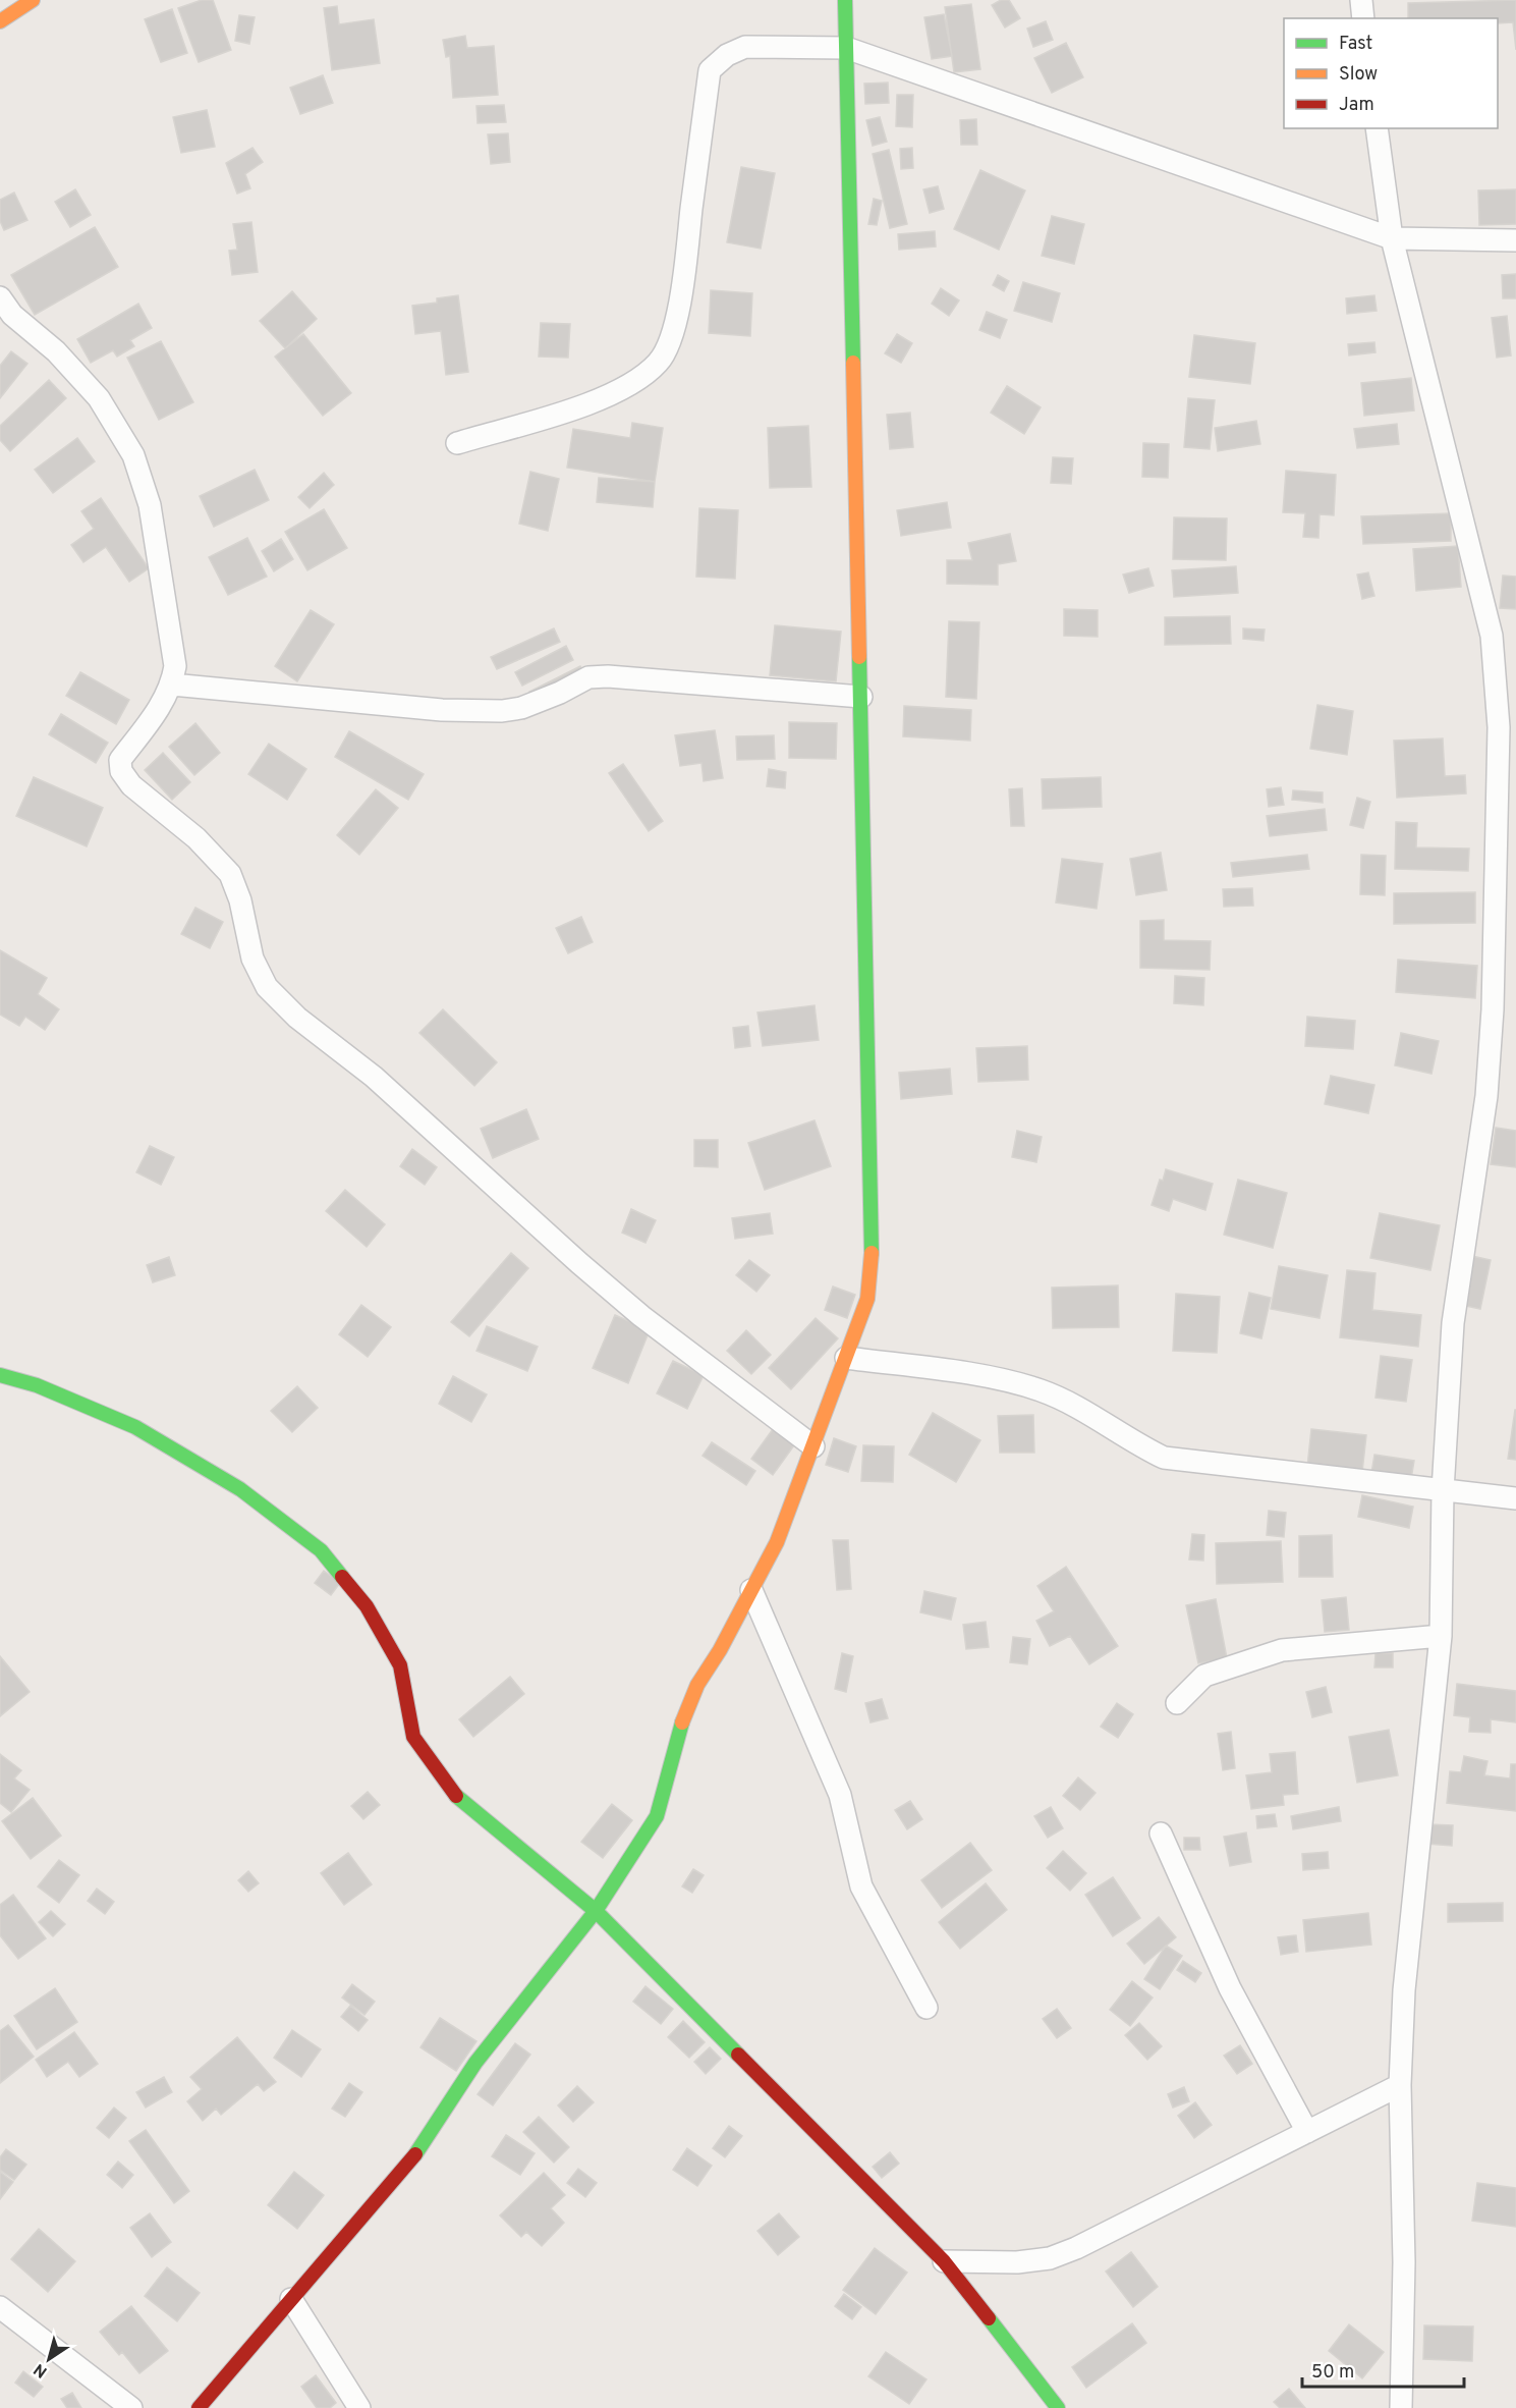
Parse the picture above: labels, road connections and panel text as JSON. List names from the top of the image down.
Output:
{
  "legend": ["Fast", "Slow", "Jam"],
  "scale_bar": "50 m",
  "north": "bottom left"
}
